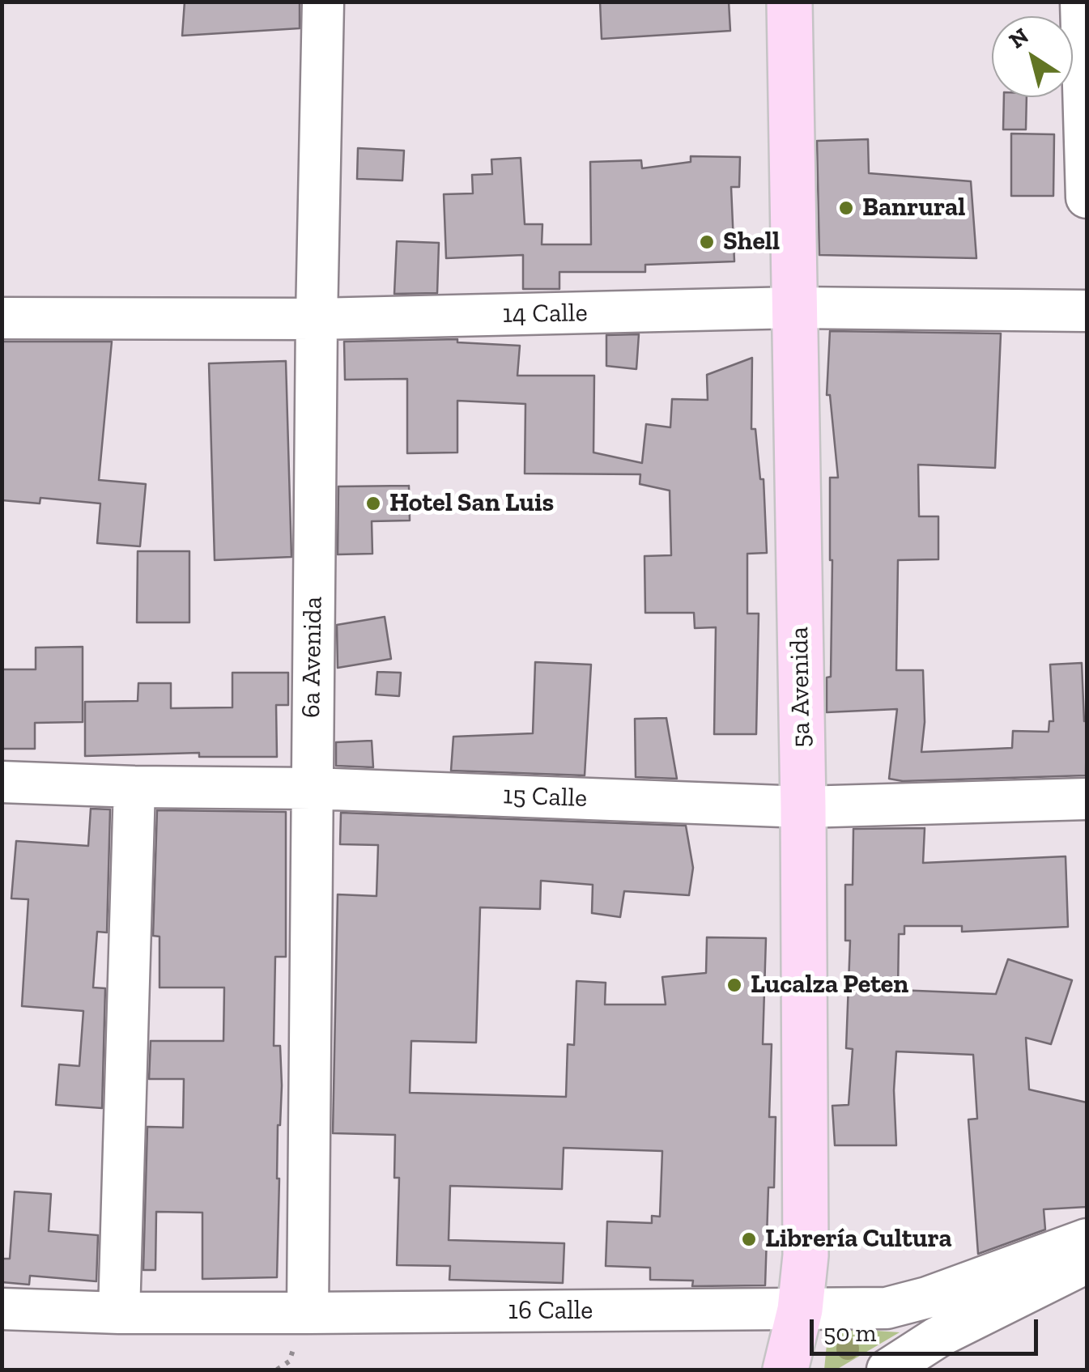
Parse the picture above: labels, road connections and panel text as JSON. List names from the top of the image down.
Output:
{
  "streets": {
    "main road": ["5a Avenida"],
    "street": [
      "14 Calle",
      "6a Avenida",
      "15 Calle",
      "16 Calle"
    ]
  },
  "crossings": [
    ["14 Calle", "6a Avenida"],
    ["14 Calle", "5a Avenida"],
    ["6a Avenida", "15 Calle"],
    ["6a Avenida", "16 Calle"],
    ["5a Avenida", "15 Calle"],
    ["5a Avenida", "16 Calle"]
  ],
  "places": [
    "Banrural",
    "Shell",
    "Hotel San Luis",
    "Lucalza Peten",
    "Librería Cultura"
  ],
  "scale_bar": "50 m",
  "north": "top left"
}
